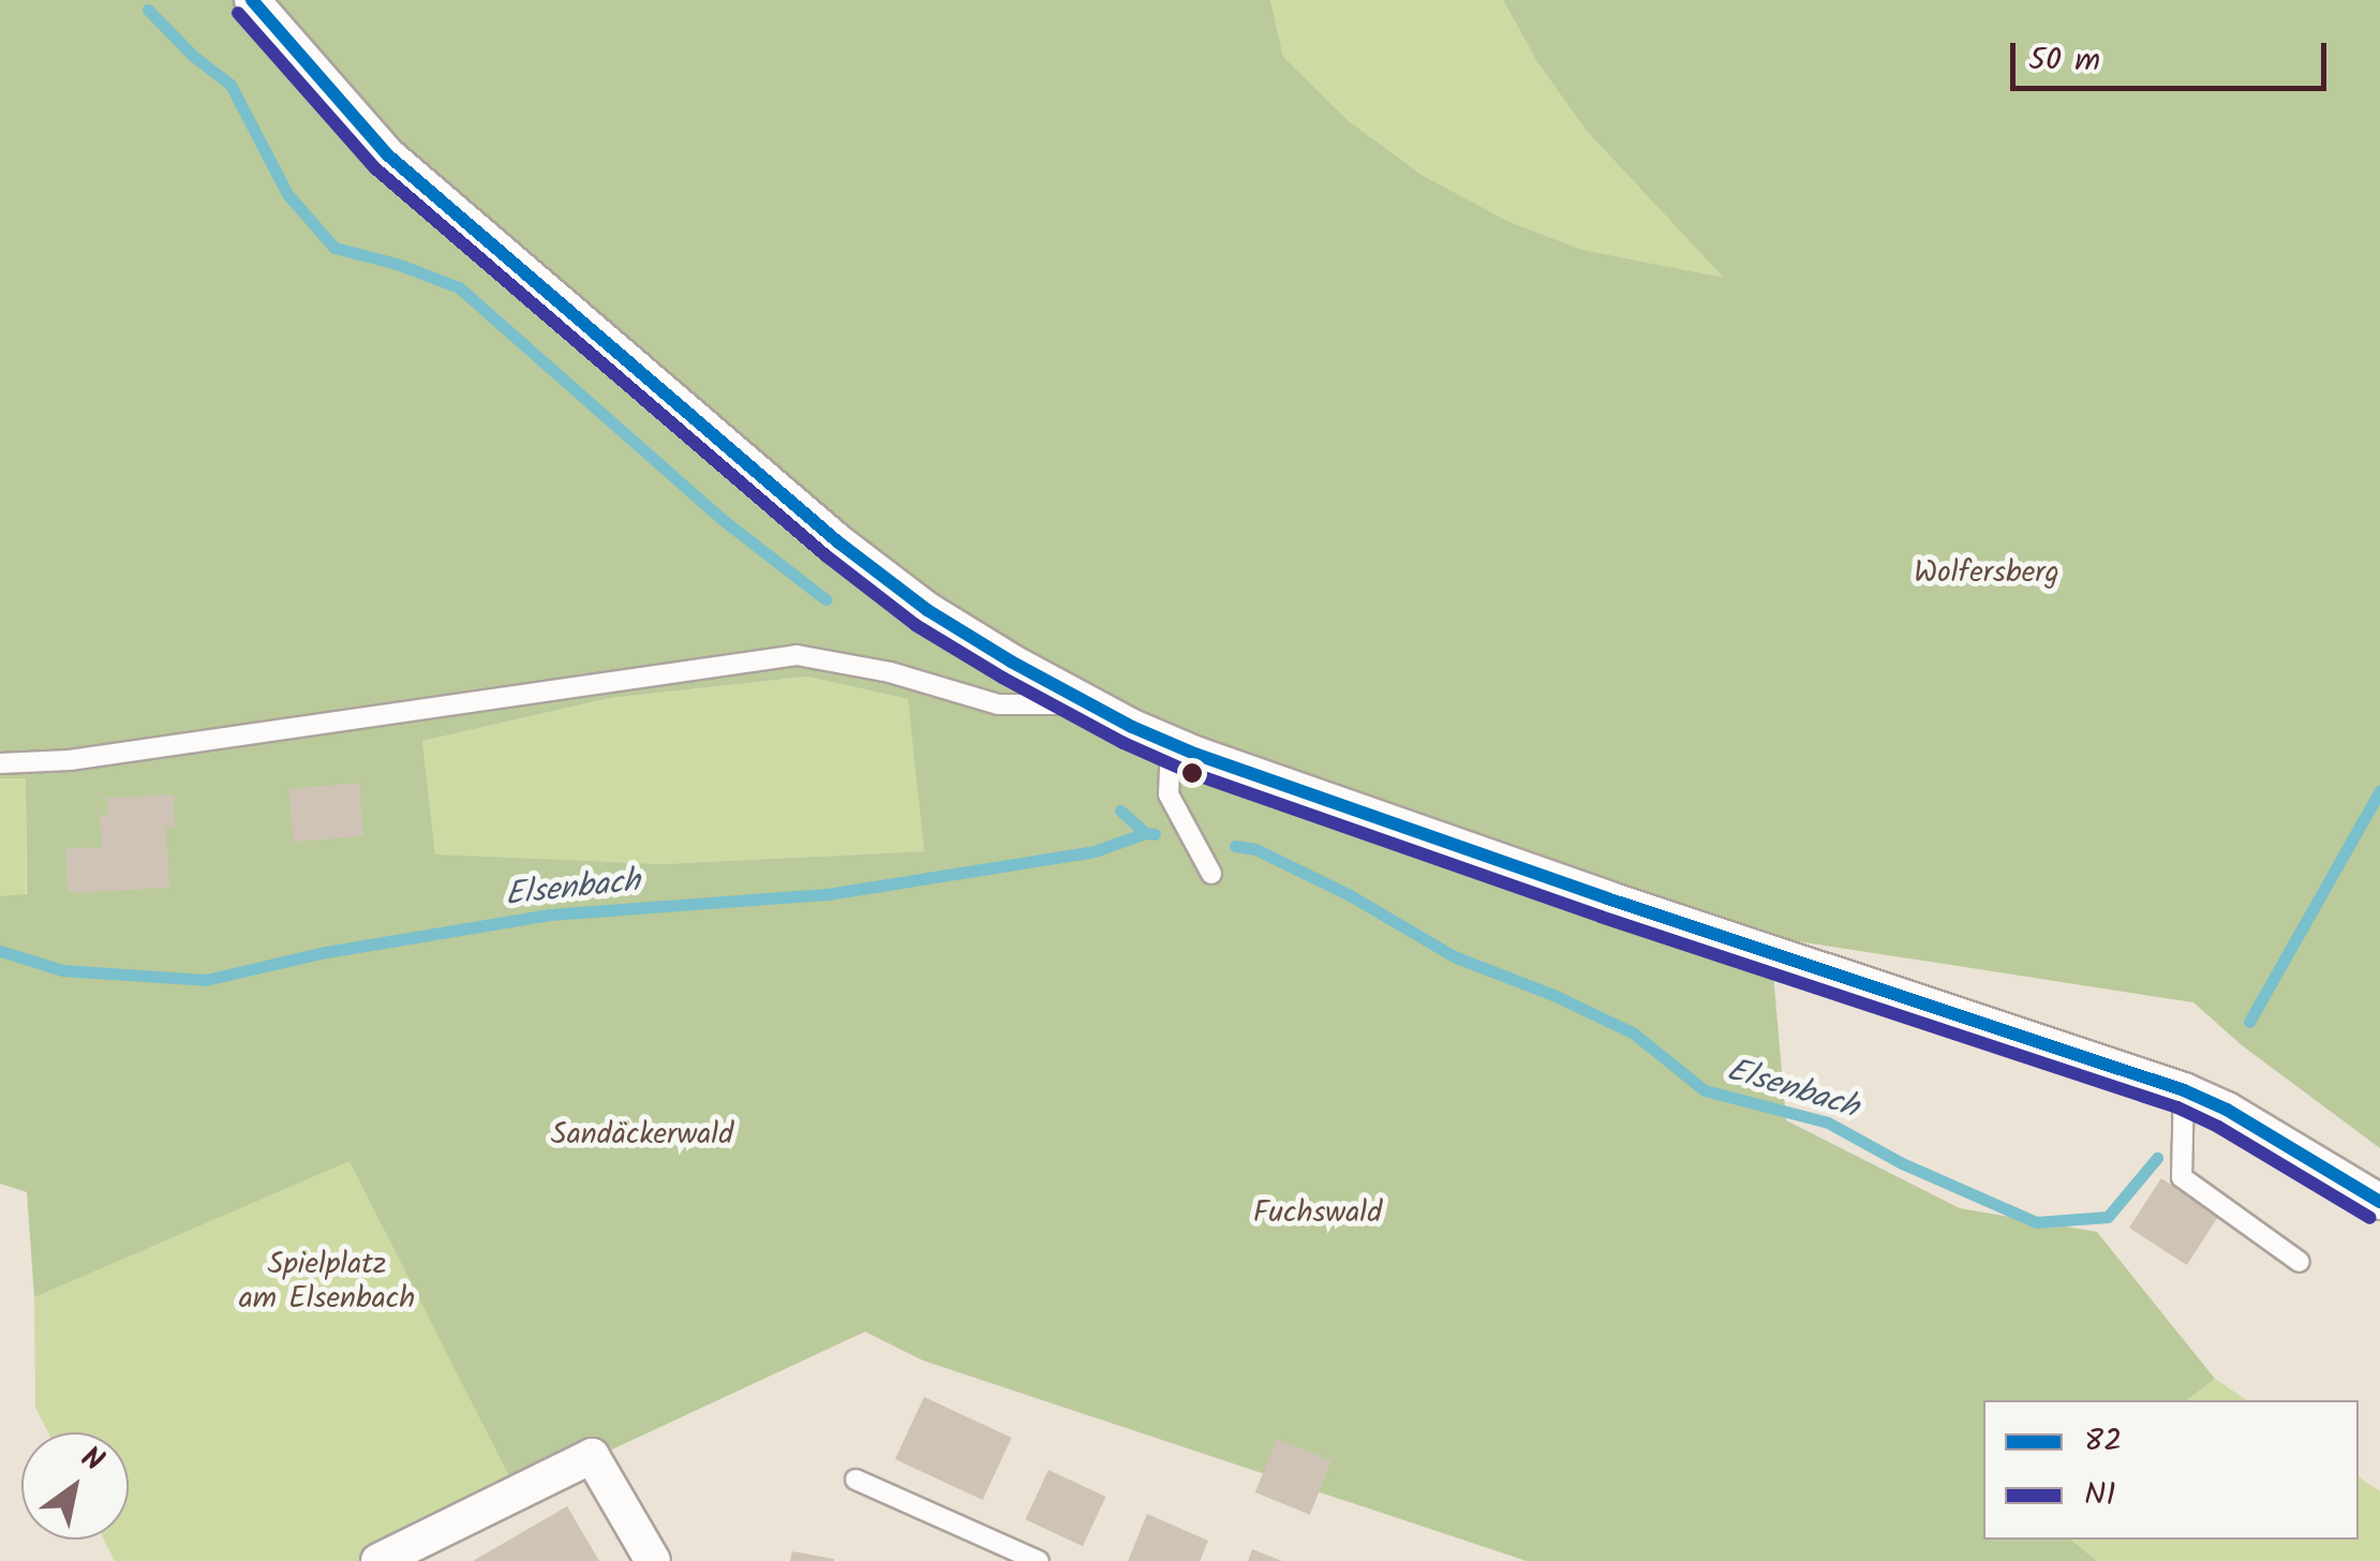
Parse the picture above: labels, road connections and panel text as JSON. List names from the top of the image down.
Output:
{
  "water": ["Elsenbach"],
  "parks": [
    "Wolfersberg",
    "Sandäckerwald",
    "Fuchswald",
    "Spielplatz am Elsenbach"
  ],
  "lines": ["transit line 82", "transit line N1"],
  "legend": ["82", "N1"],
  "scale_bar": "50 m",
  "north": "top right"
}
